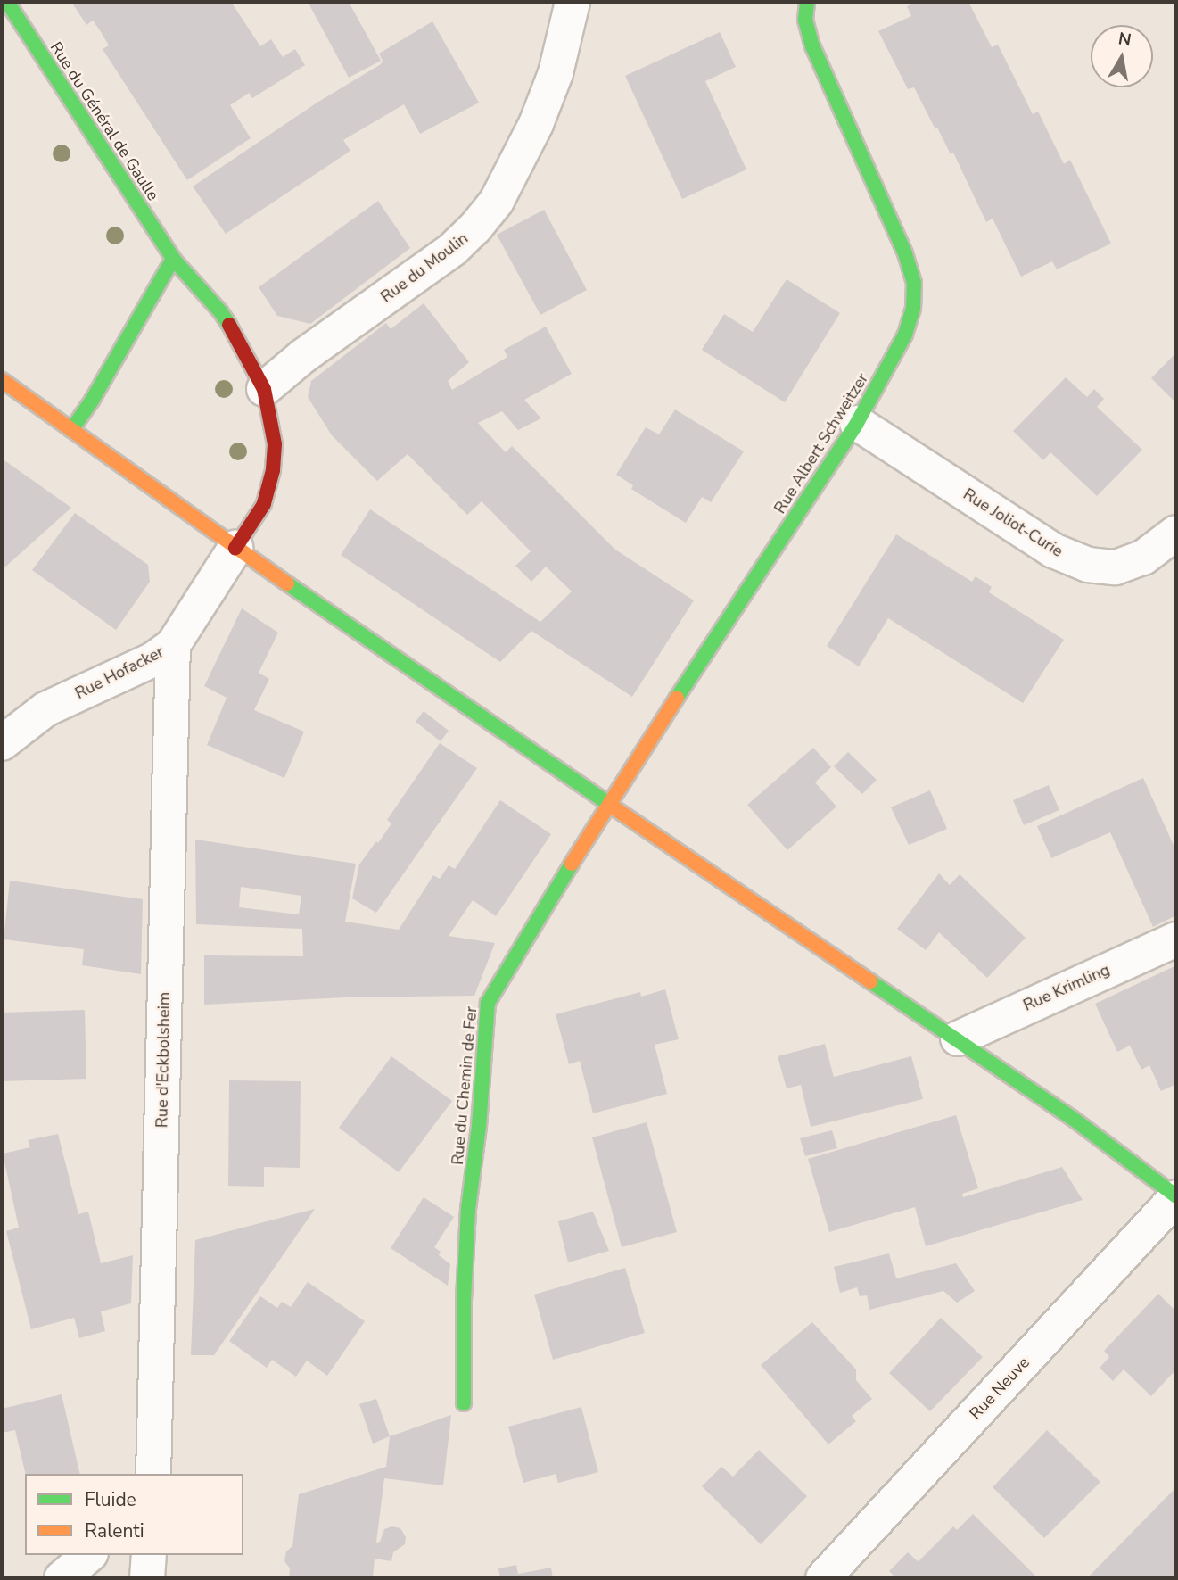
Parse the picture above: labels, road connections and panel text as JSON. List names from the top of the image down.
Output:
{
  "streets": {
    "street": [
      "Rue du Général de Gaulle",
      "Rue du Moulin",
      "Rue Albert Schweitzer",
      "Rue Joliot-Curie",
      "Rue Hofacker",
      "Rue Krimling",
      "Rue d'Eckbolsheim",
      "Rue du Chemin de Fer",
      "Rue Neuve"
    ]
  },
  "crossings": [
    ["Rue du Général de Gaulle", "Rue du Moulin"],
    ["Rue du Général de Gaulle", "Rue Hofacker"],
    ["Rue Albert Schweitzer", "Rue Joliot-Curie"],
    ["Rue Albert Schweitzer", "Rue du Chemin de Fer"],
    ["Rue Hofacker", "Rue d'Eckbolsheim"]
  ],
  "legend": ["Fluide", "Ralenti"],
  "north": "top"
}
